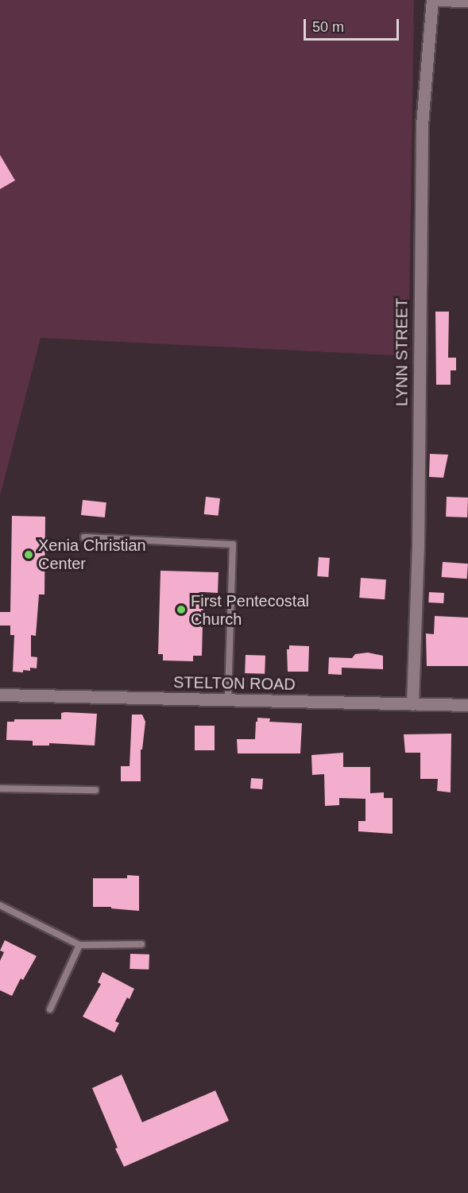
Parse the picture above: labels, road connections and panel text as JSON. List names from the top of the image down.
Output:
{
  "streets": {
    "street": ["LYNN STREET", "STELTON ROAD"]
  },
  "crossings": [
    ["LYNN STREET", "STELTON ROAD"]
  ],
  "places": ["Xenia Christian Center", "First Pentecostal Church"],
  "scale_bar": "50 m"
}
